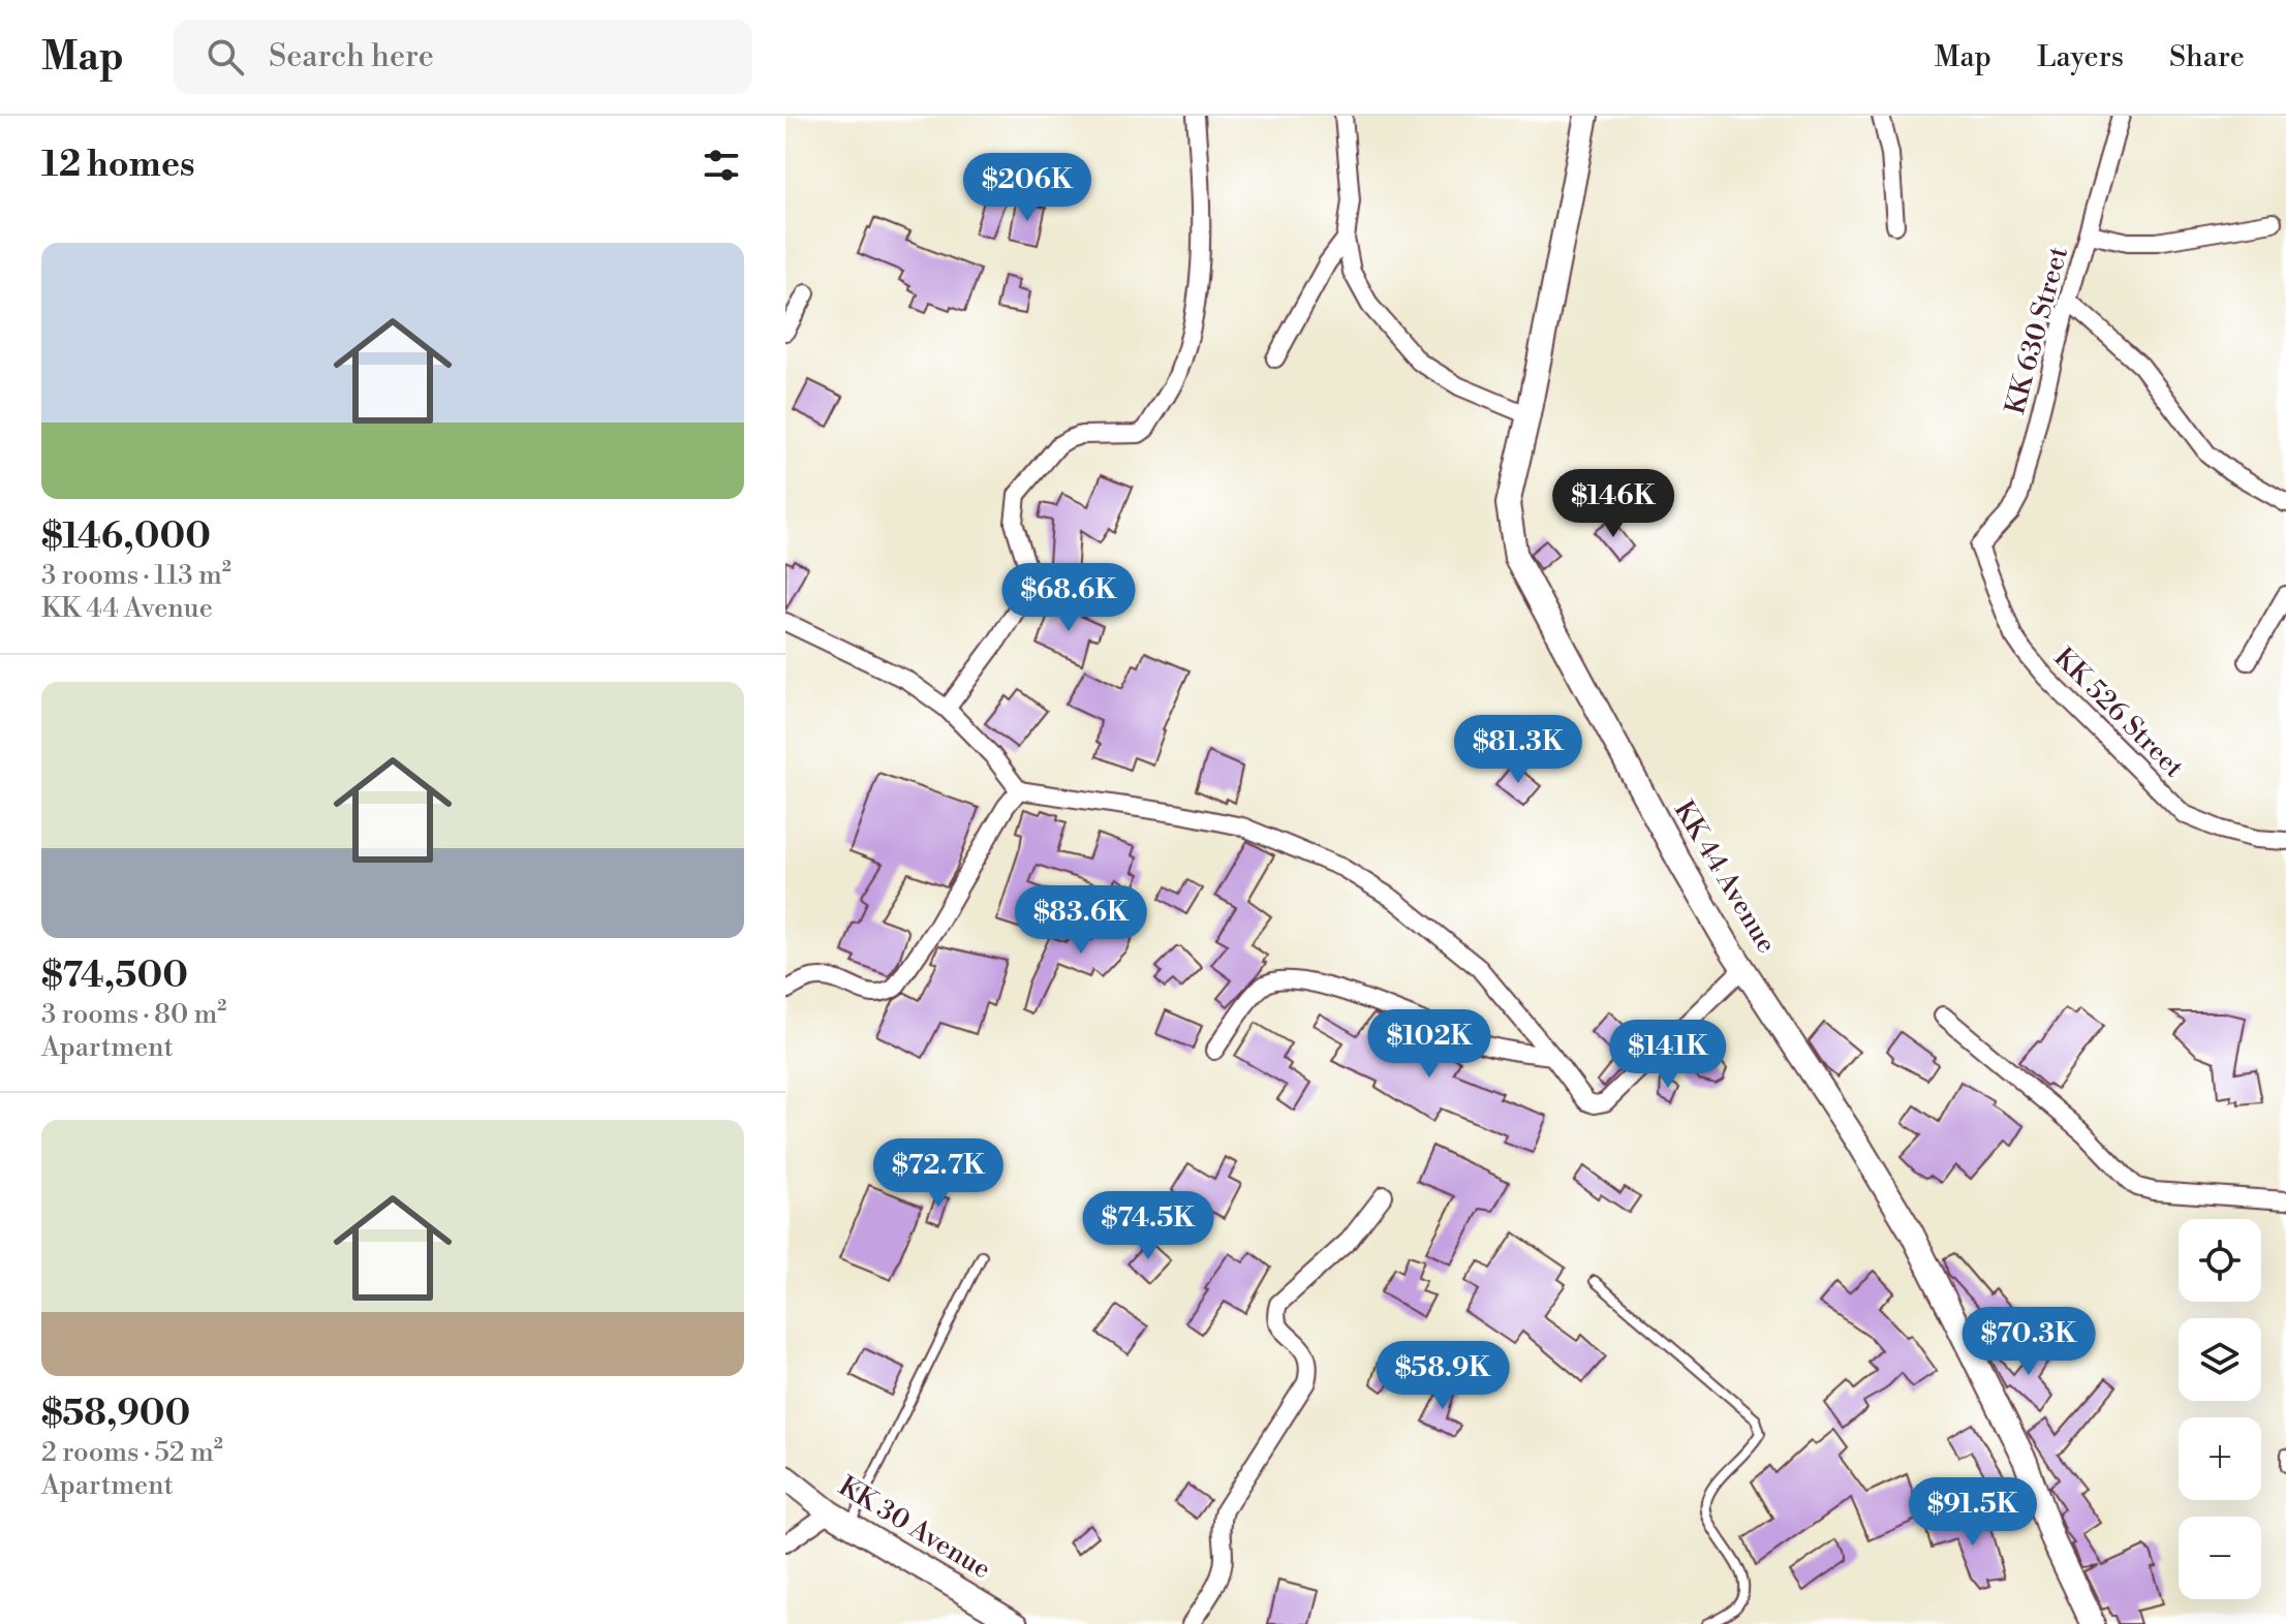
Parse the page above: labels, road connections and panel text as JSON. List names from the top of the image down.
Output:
{
  "streets": {
    "main road": ["KK 44 Avenue", "KK 30 Avenue"],
    "street": ["KK 630 Street", "KK 526 Street"]
  },
  "crossings": [
    ["KK 630 Street", "KK 526 Street"]
  ],
  "page": {
    "header": "Map",
    "search": "Search here",
    "nav": ["Map", "Layers", "Share"],
    "heading": "12 homes",
    "price": [
      "$206K",
      "$146K",
      "$68.6K",
      "$81.3K",
      "$83.6K",
      "$102K",
      "$141K",
      "$72.7K",
      "$74.5K",
      "$70.3K",
      "$58.9K",
      "$91.5K"
    ],
    "list": [
      {
        "name": "$146,000",
        "note": "3 rooms · 113 m² · KK 44 Avenue"
      },
      {
        "name": "$74,500",
        "note": "3 rooms · 80 m² · Apartment"
      },
      {
        "name": "$58,900",
        "note": "2 rooms · 52 m² · Apartment"
      }
    ],
    "map_buttons": ["+", "−"]
  }
}
